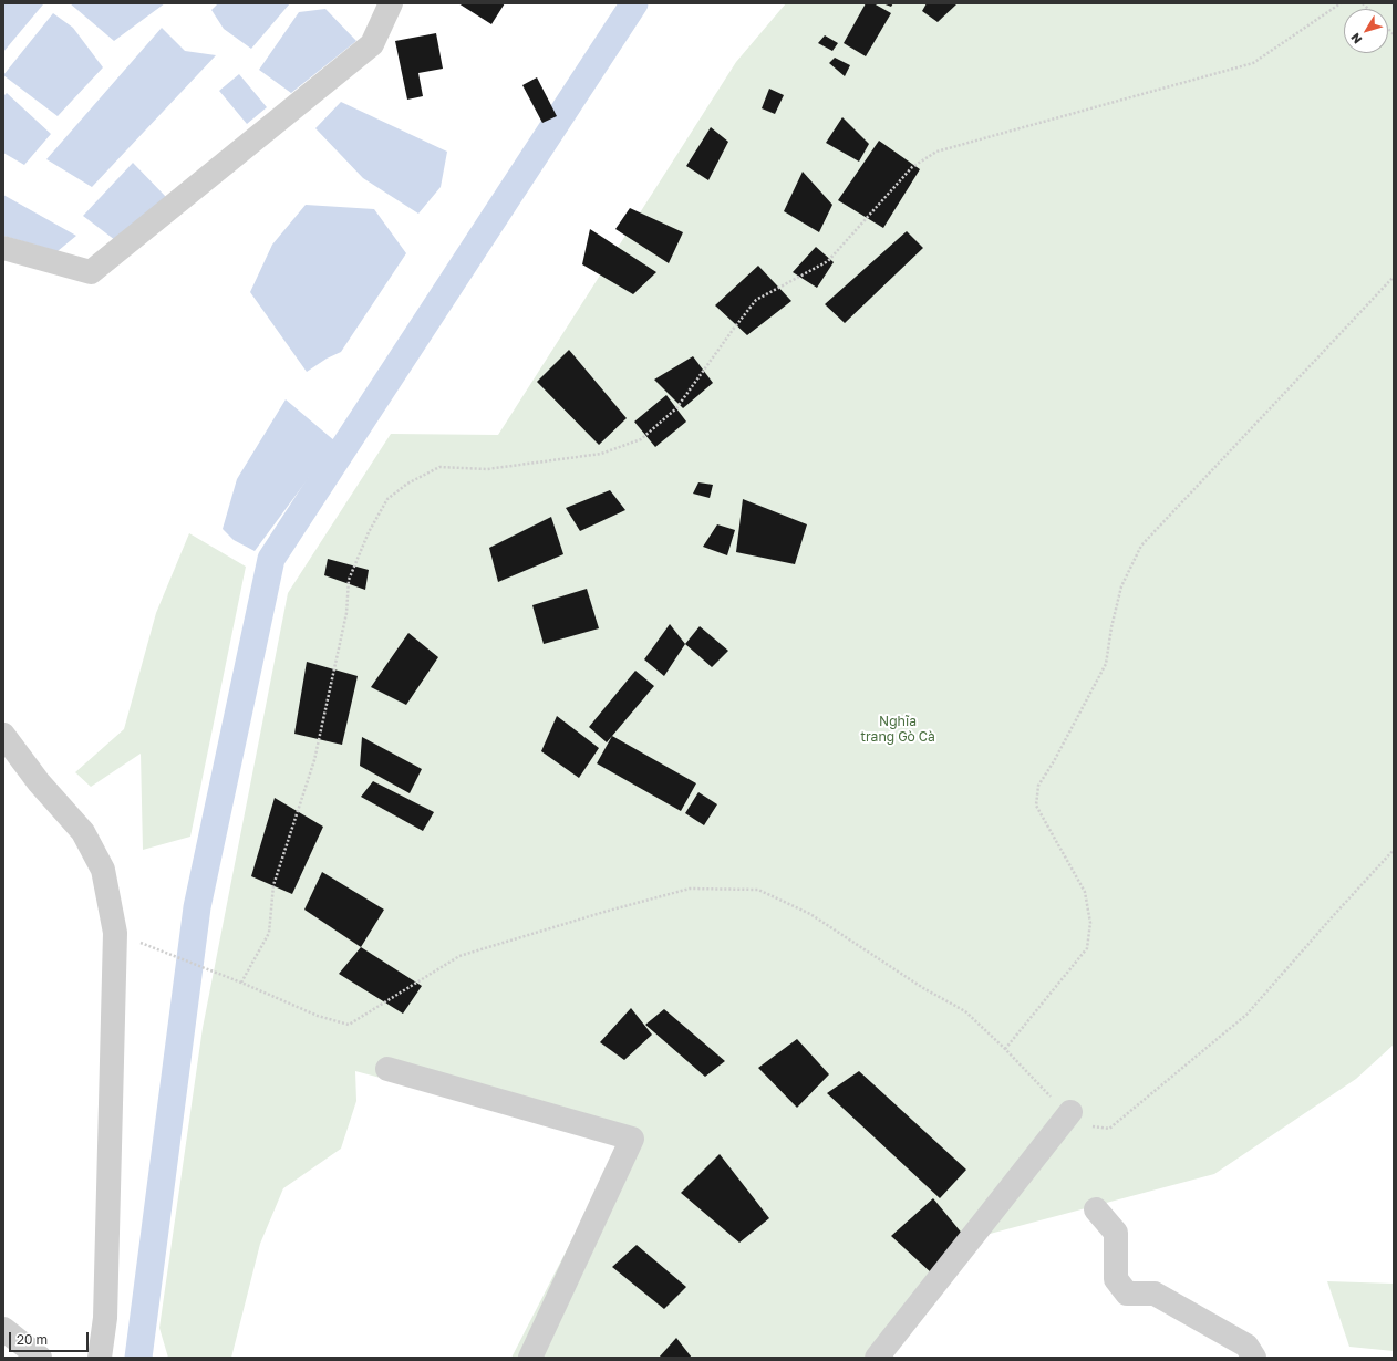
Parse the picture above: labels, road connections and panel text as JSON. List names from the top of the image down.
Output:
{
  "parks": ["Nghĩa trang Gò Cà"],
  "scale_bar": "20 m",
  "north": "bottom left"
}
